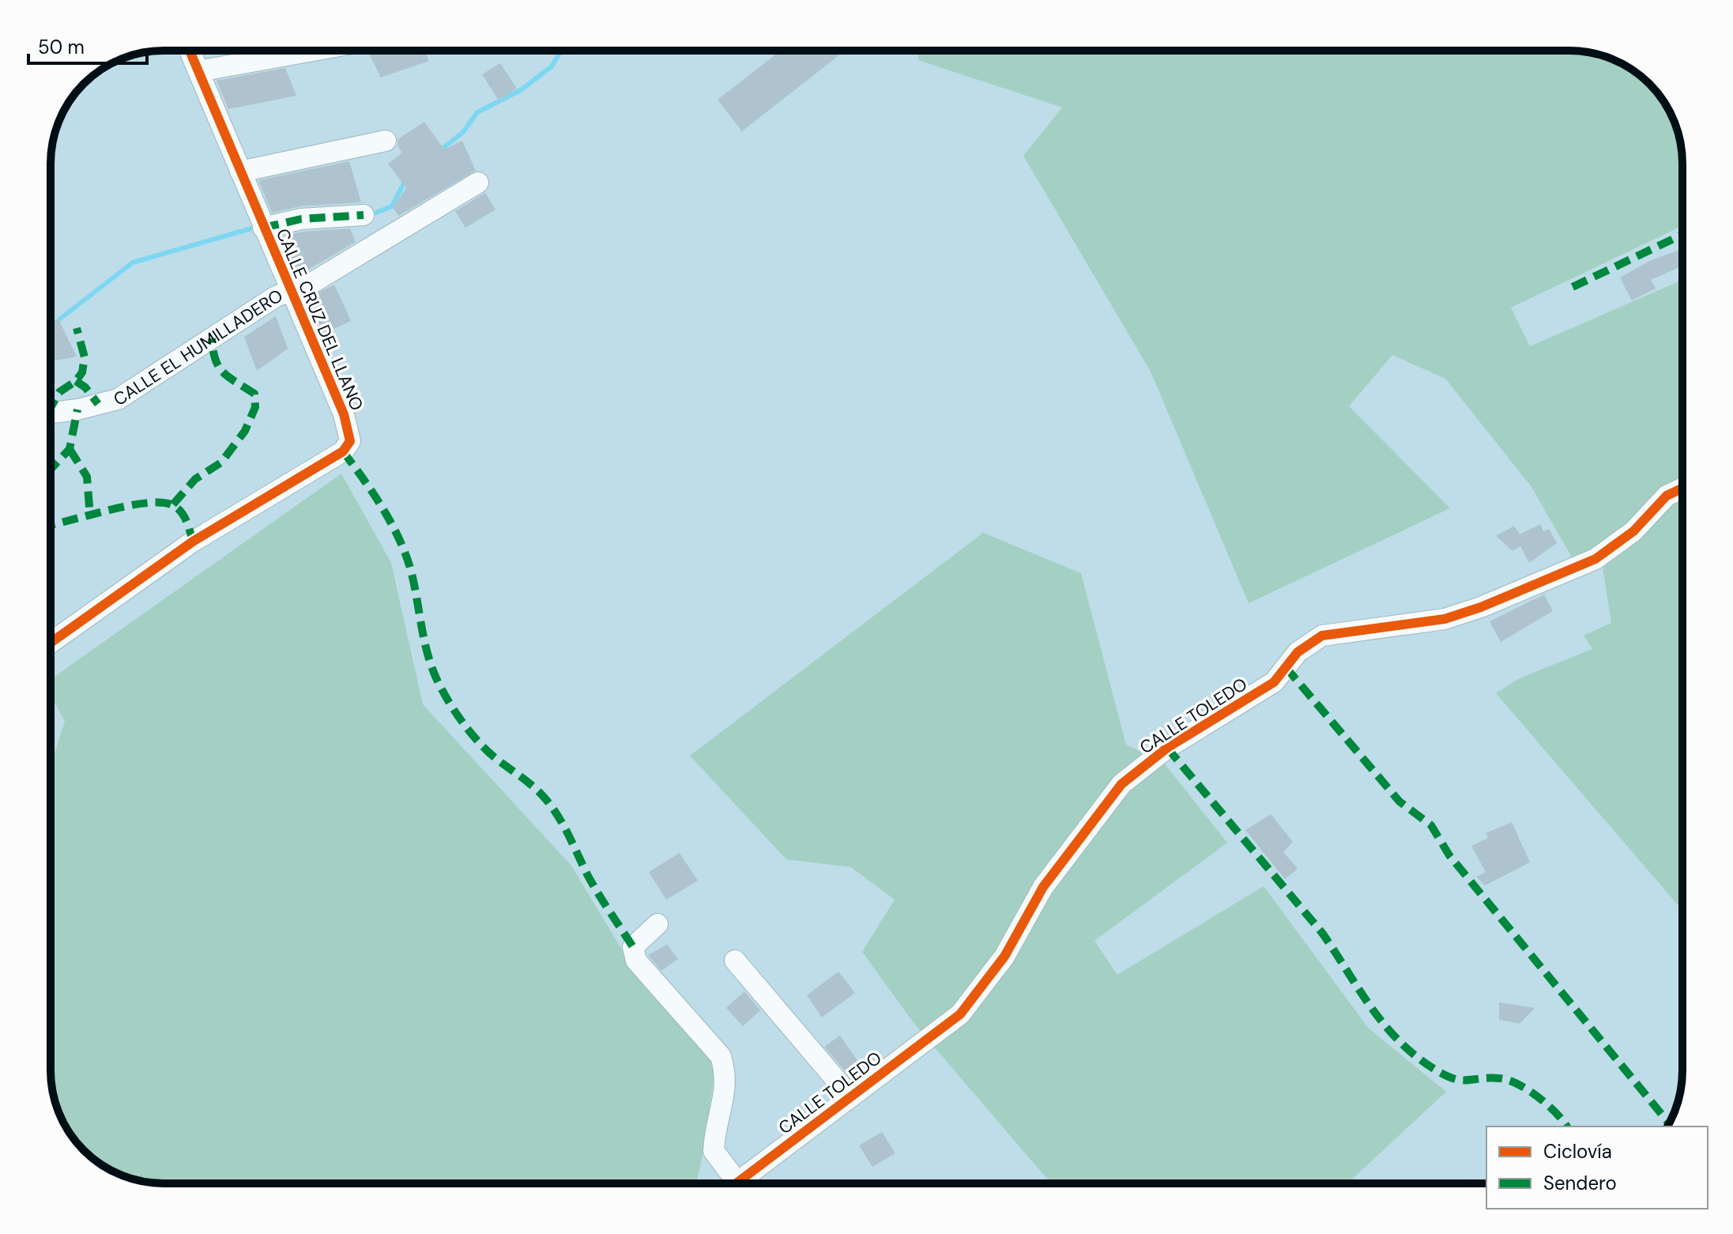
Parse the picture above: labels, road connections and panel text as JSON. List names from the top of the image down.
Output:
{
  "streets": {
    "street": ["CALLE CRUZ DEL LLANO", "CALLE EL HUMILLADERO", "CALLE TOLEDO"]
  },
  "crossings": [
    ["CALLE CRUZ DEL LLANO", "CALLE EL HUMILLADERO"]
  ],
  "legend": ["Ciclovía", "Sendero"],
  "scale_bar": "50 m"
}
